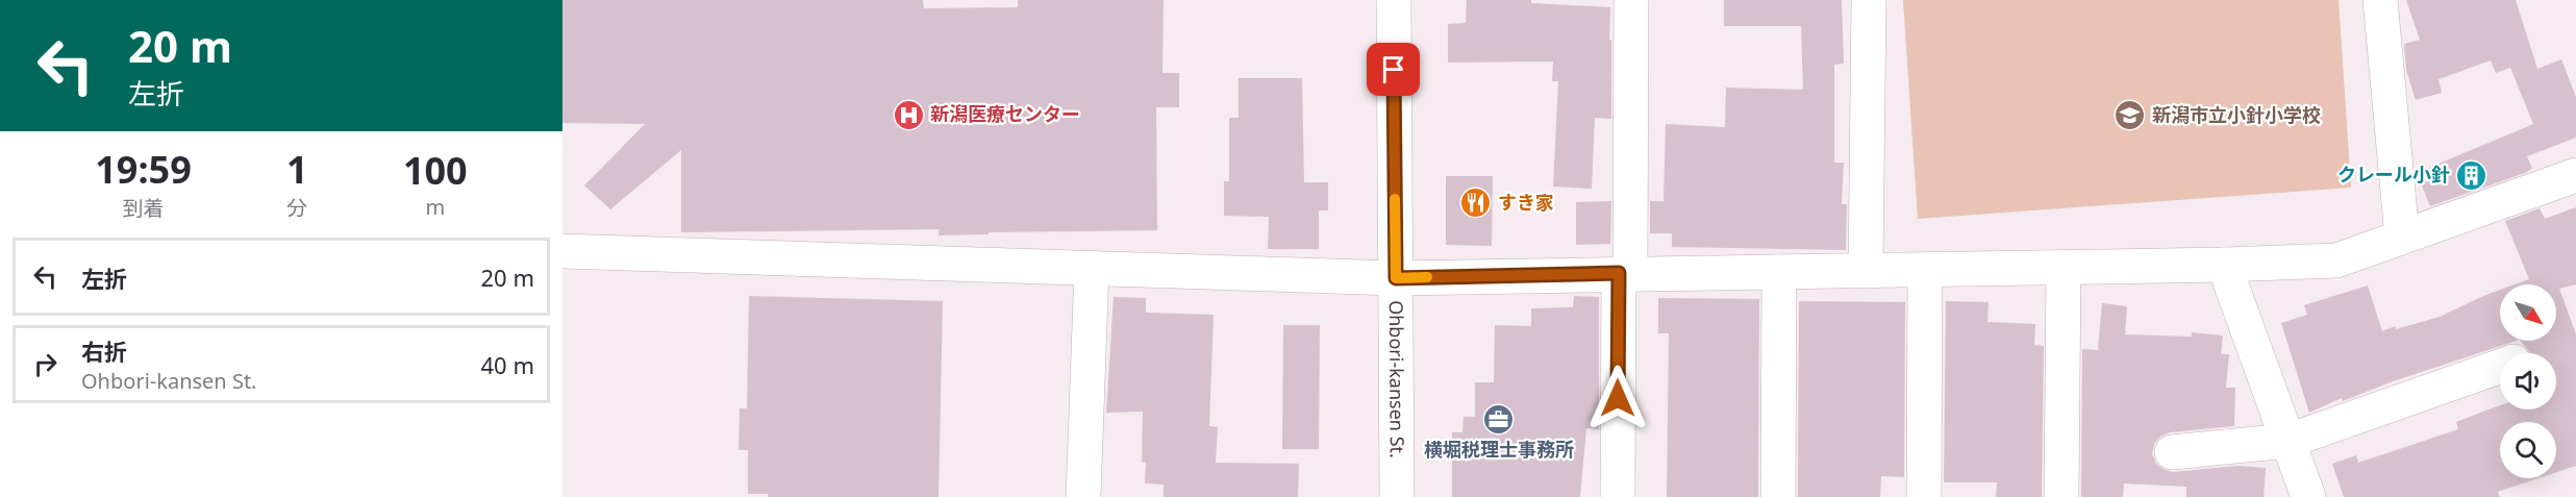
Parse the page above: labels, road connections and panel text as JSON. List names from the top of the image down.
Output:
{
  "streets": {
    "street": ["Ohbori-kansen St."]
  },
  "places": {
    "hospital": ["新潟医療センター"],
    "school or university": ["新潟市立小針小学校"],
    "building": ["クレール小針"],
    "restaurant": ["すき家"],
    "office": ["横堀税理士事務所"]
  },
  "north": "bottom right",
  "page": {
    "turn": ["20 m", "左折"],
    "eta": [
      "19:59",
      "到着",
      "1",
      "分",
      "100",
      "m"
    ],
    "list": [
      {
        "name": "左折",
        "value": "20 m"
      },
      {
        "name": "右折",
        "note": "Ohbori-kansen St.",
        "value": "40 m"
      }
    ]
  }
}
